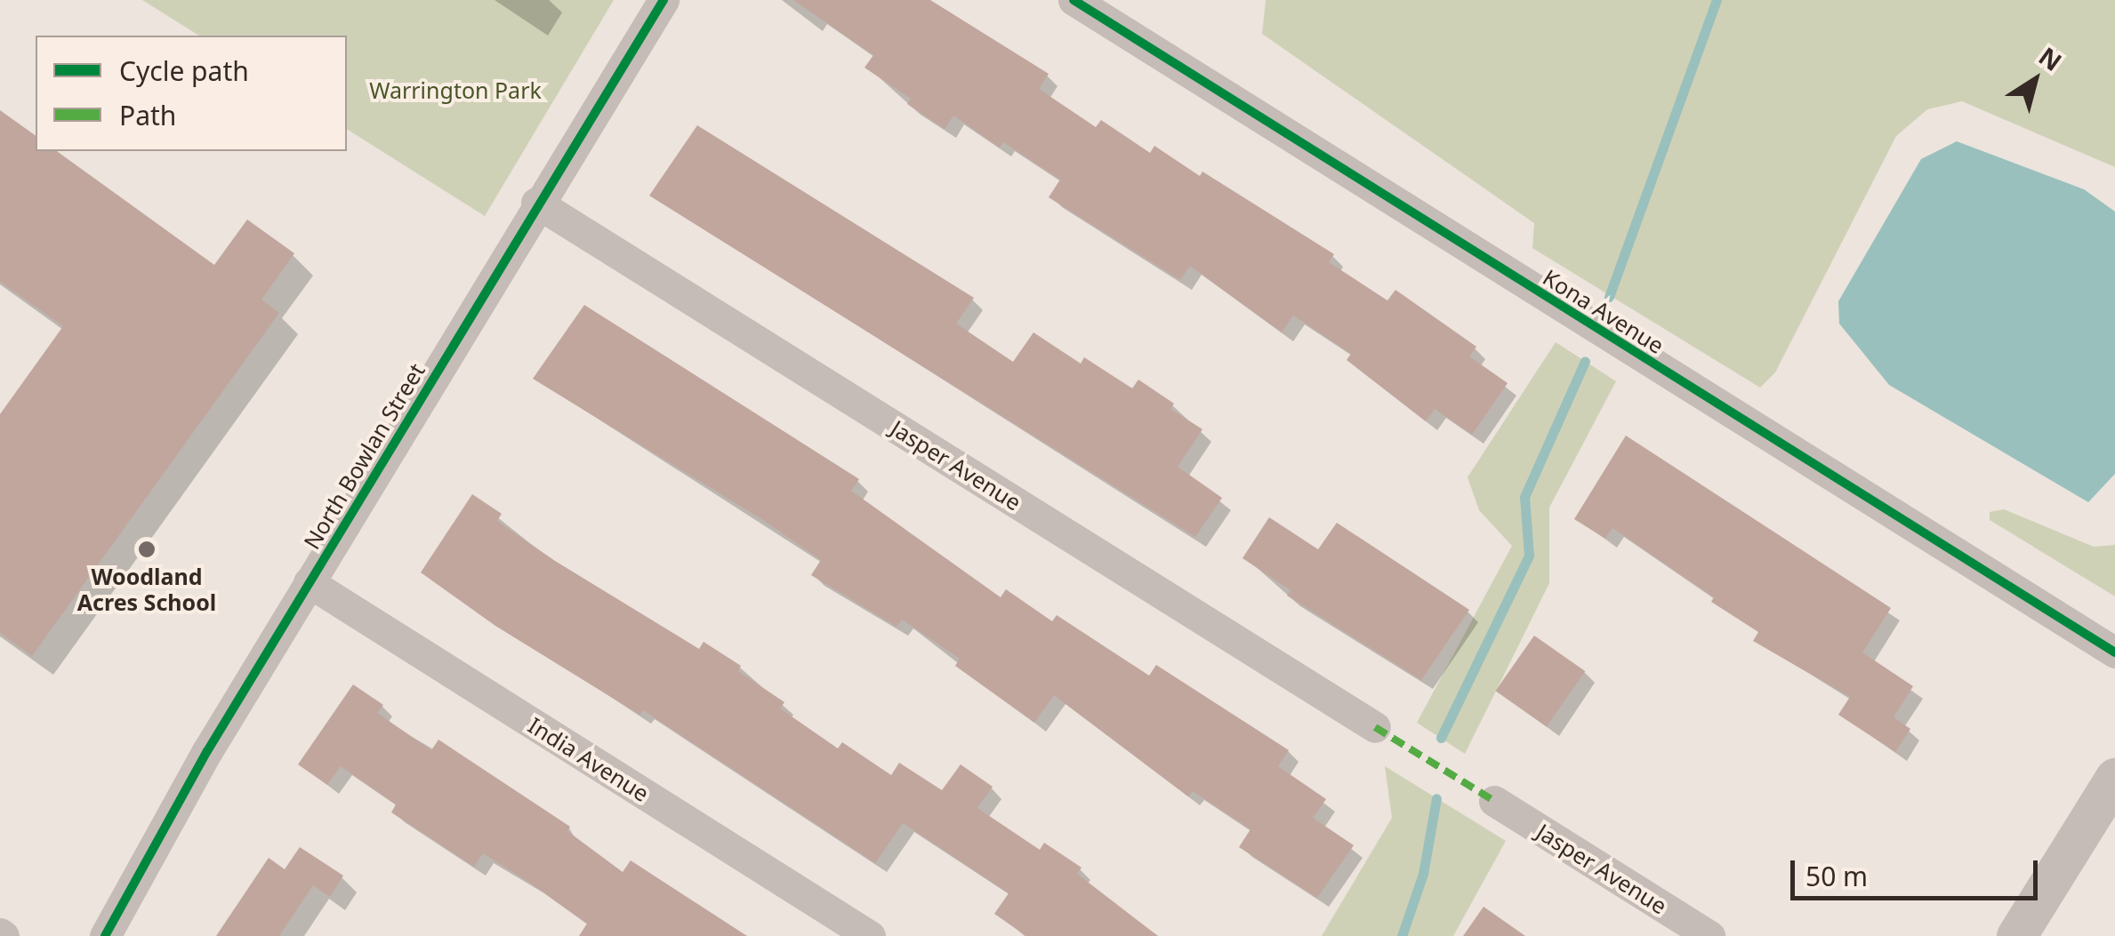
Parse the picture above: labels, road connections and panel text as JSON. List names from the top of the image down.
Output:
{
  "streets": {
    "street": [
      "Kona Avenue",
      "North Bowlan Street",
      "Jasper Avenue",
      "India Avenue"
    ]
  },
  "crossings": [
    ["North Bowlan Street", "Jasper Avenue"],
    ["North Bowlan Street", "India Avenue"]
  ],
  "parks": ["Warrington Park"],
  "places": ["Woodland Acres School"],
  "legend": ["Cycle path", "Path"],
  "scale_bar": "50 m",
  "north": "top right"
}
